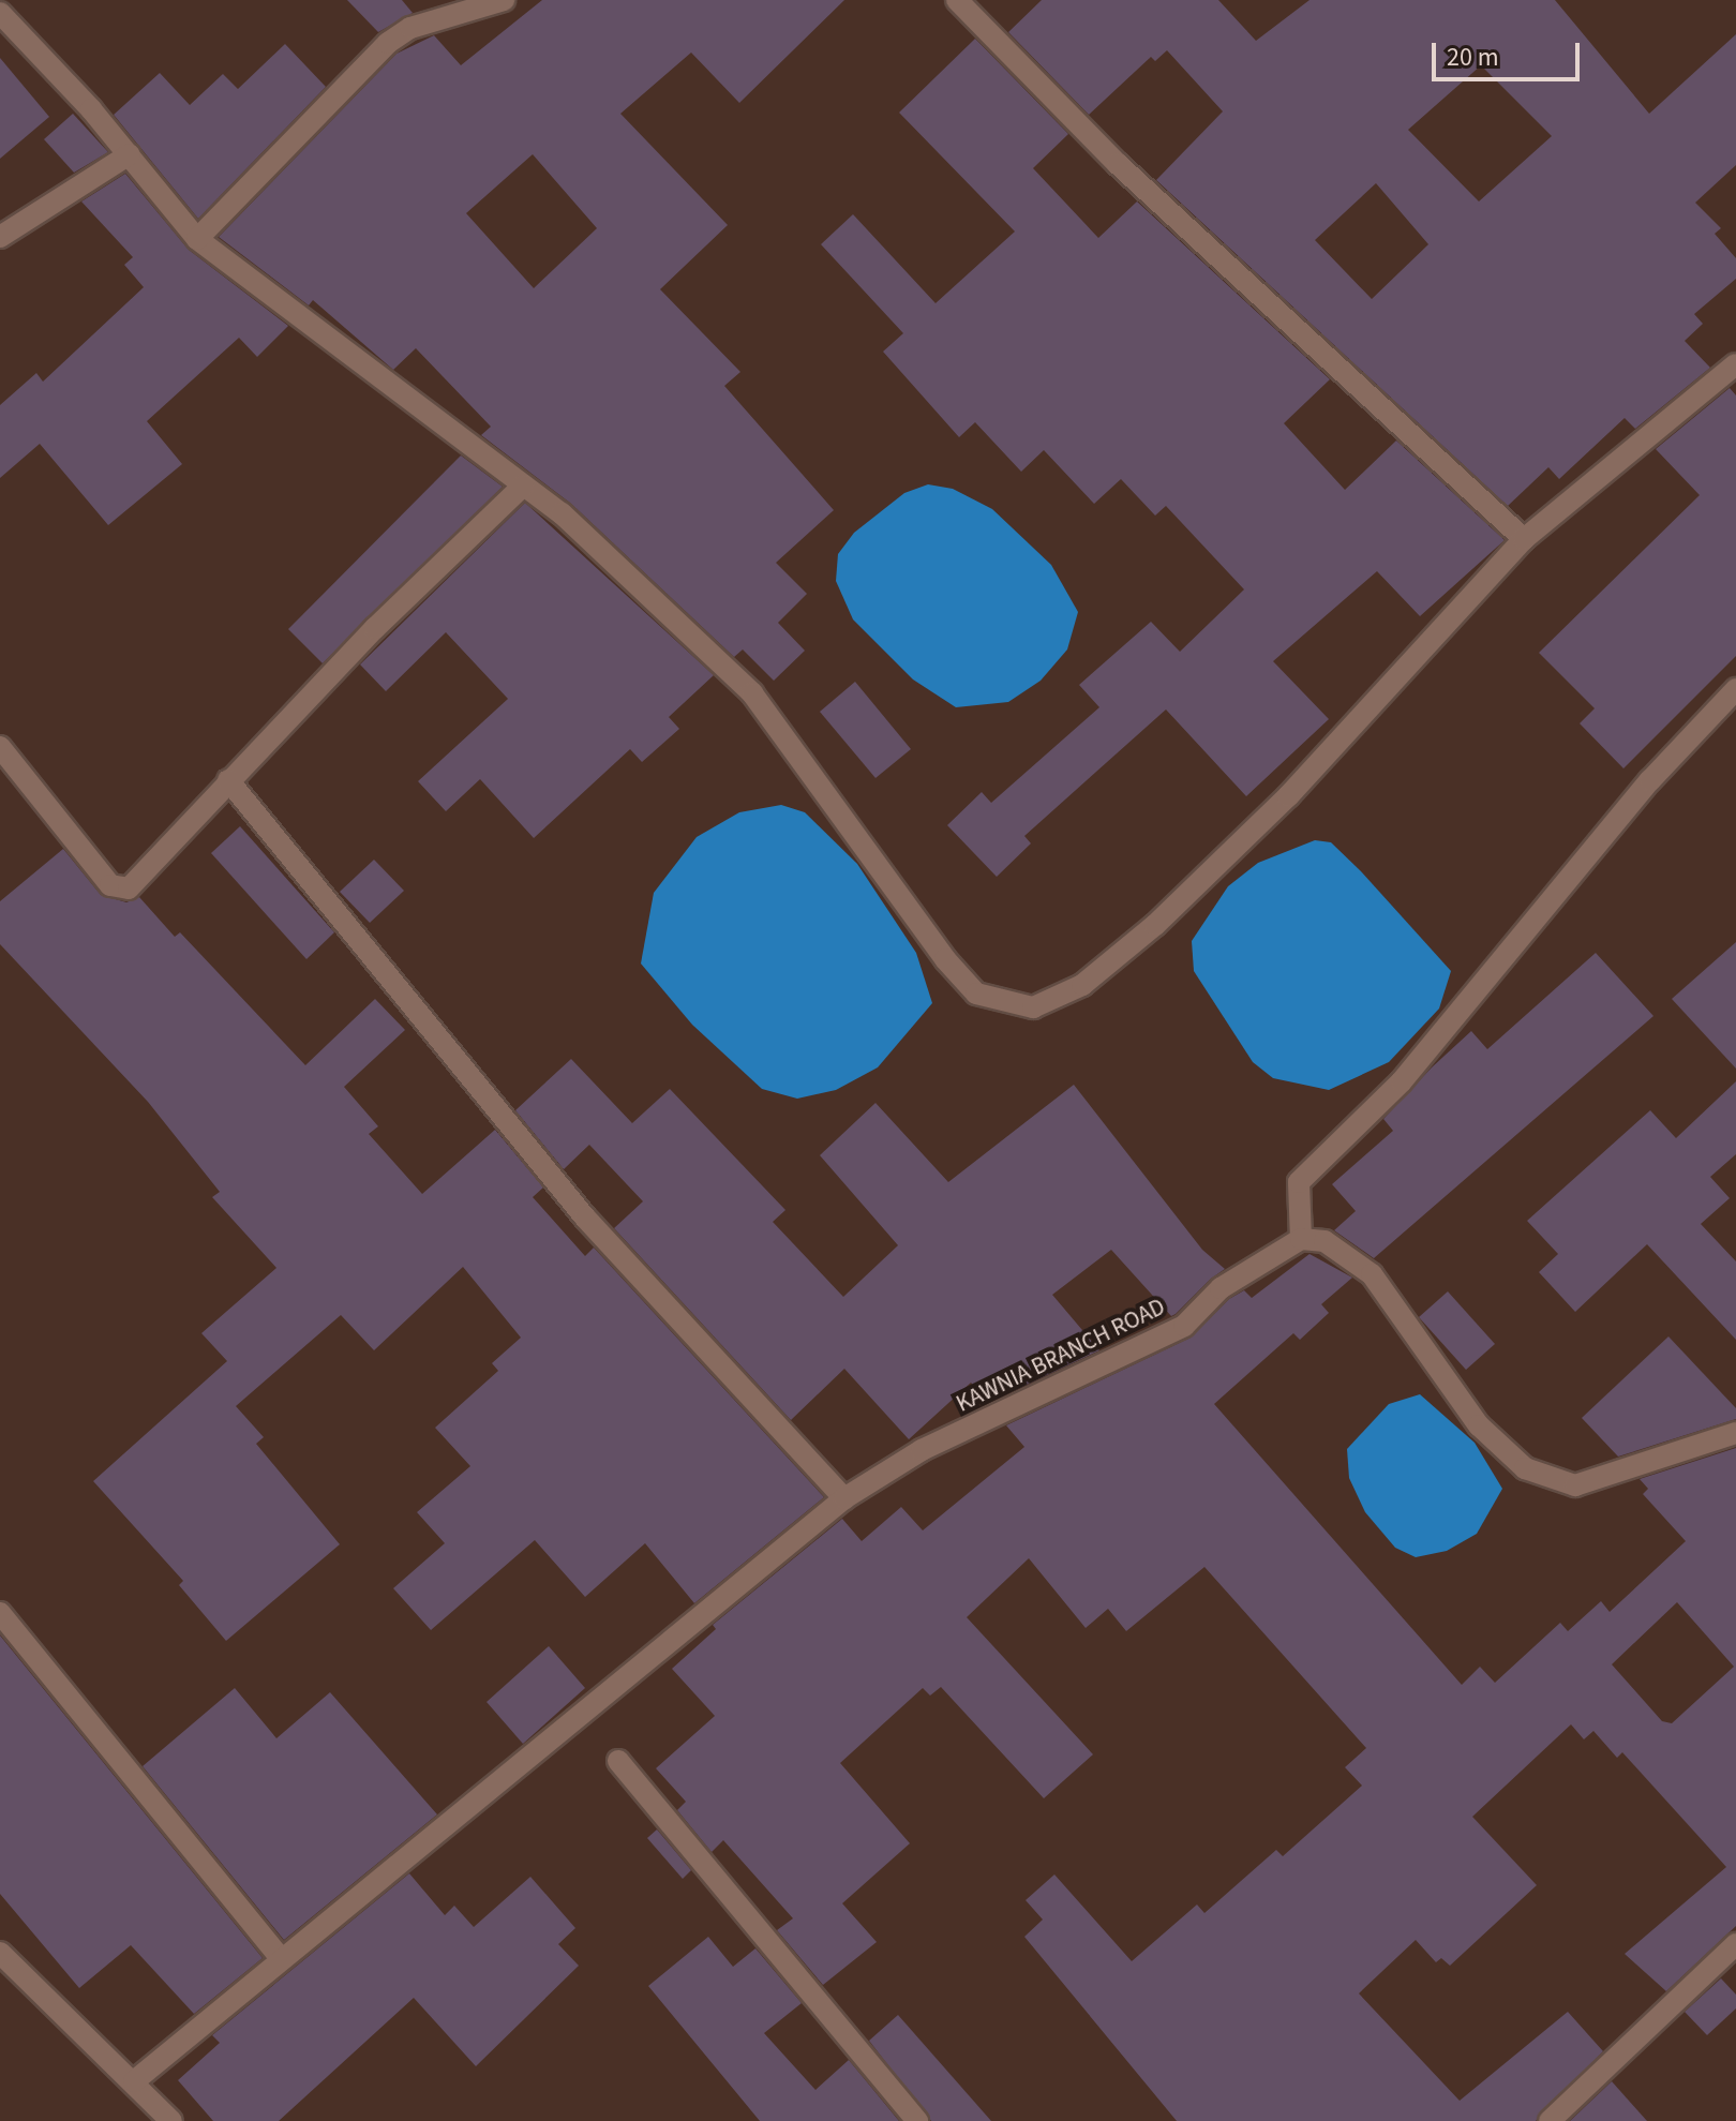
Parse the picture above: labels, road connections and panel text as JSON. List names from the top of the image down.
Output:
{
  "streets": {
    "street": ["KAWNIA BRANCH ROAD"]
  },
  "scale_bar": "20 m"
}
